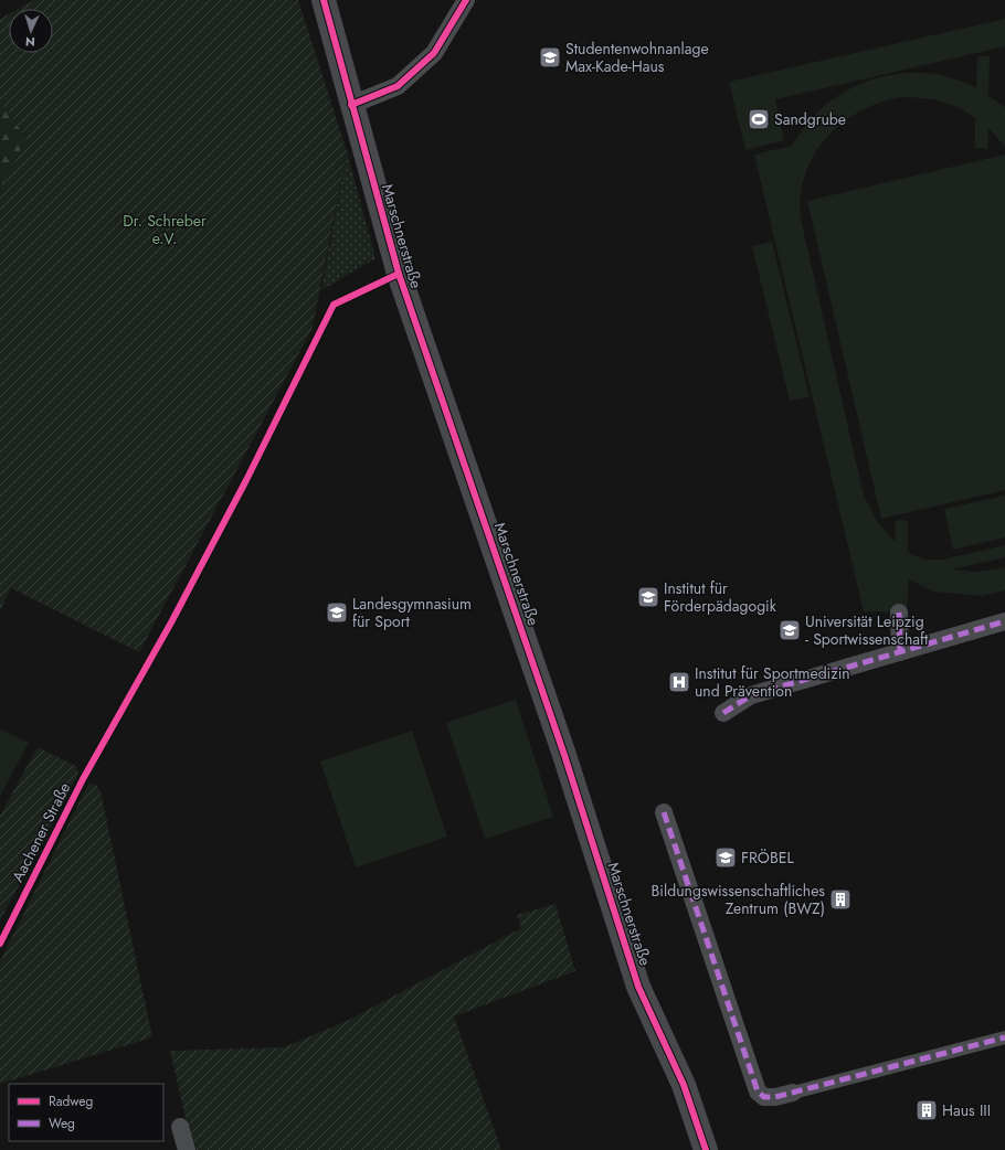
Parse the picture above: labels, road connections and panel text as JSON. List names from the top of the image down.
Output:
{
  "streets": {
    "main road": ["Marschnerstraße"],
    "cycle path": ["Aachener Straße"]
  },
  "parks": ["Dr. Schreber e.V."],
  "places": {
    "school or university": [
      "Studentenwohnanlage Max-Kade-Haus",
      "Institut für Förderpädagogik",
      "Landesgymnasium für Sport",
      "Universität Leipzig - Sportwissenschaft",
      "FRÖBEL"
    ],
    "sports": ["Sandgrube"],
    "hospital": ["Institut für Sportmedizin und Prävention"],
    "building": ["Bildungswissenschaftliches Zentrum (BWZ)", "Haus III"]
  },
  "legend": ["Radweg", "Weg"],
  "north": "bottom"
}
